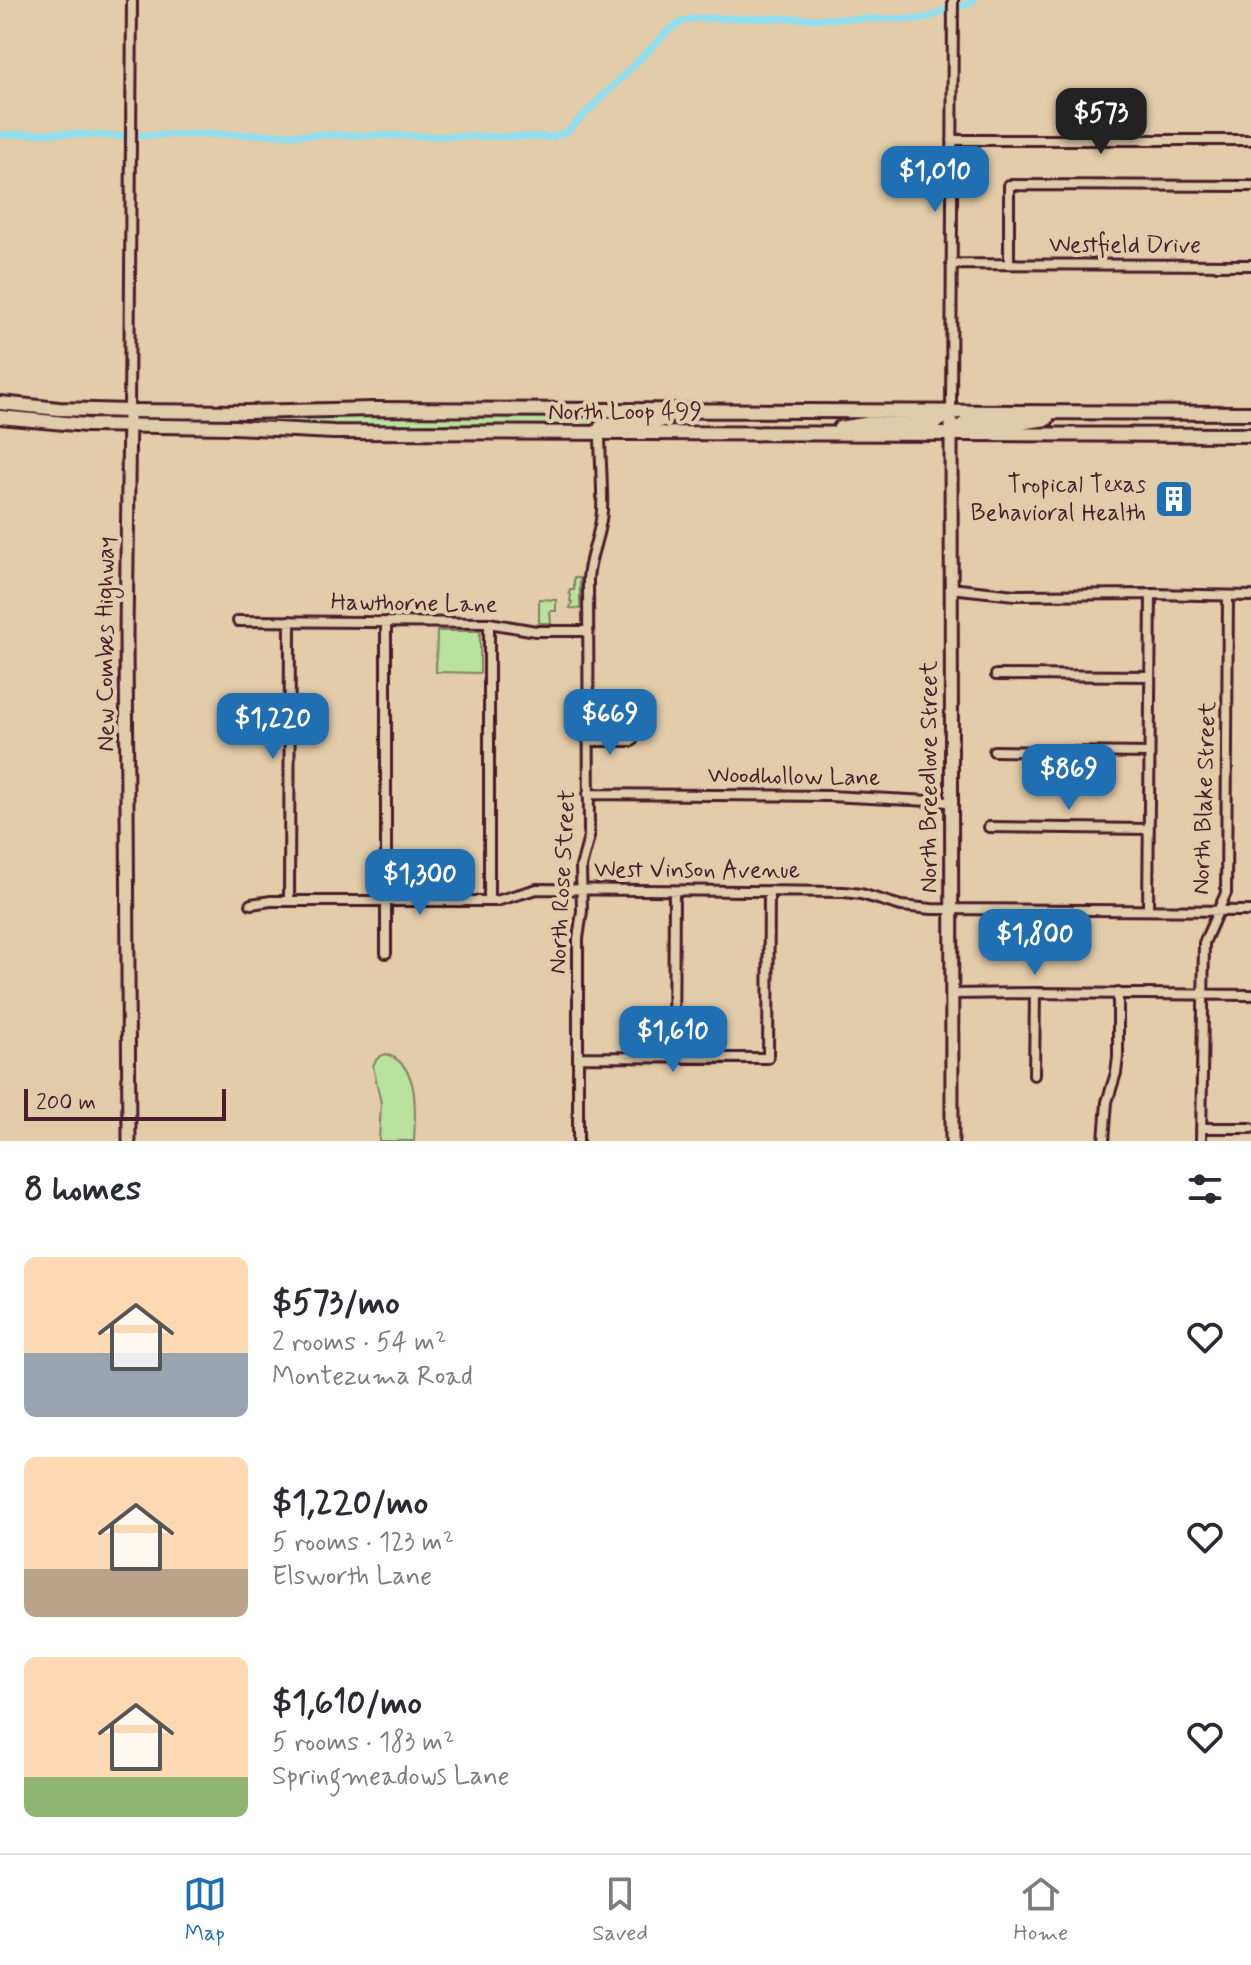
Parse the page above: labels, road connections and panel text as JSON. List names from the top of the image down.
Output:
{
  "streets": {
    "main road": ["North Loop 499"],
    "street": [
      "Westfield Drive",
      "Hawthorne Lane",
      "New Combes Highway",
      "Woodhollow Lane",
      "North Breedlove Street",
      "North Blake Street",
      "West Vinson Avenue",
      "North Rose Street"
    ]
  },
  "crossings": [
    ["North Loop 499", "New Combes Highway"],
    ["North Loop 499", "North Breedlove Street"],
    ["North Loop 499", "North Rose Street"],
    ["Hawthorne Lane", "North Rose Street"],
    ["Woodhollow Lane", "North Breedlove Street"],
    ["Woodhollow Lane", "North Rose Street"],
    ["North Breedlove Street", "West Vinson Avenue"],
    ["North Blake Street", "West Vinson Avenue"],
    ["West Vinson Avenue", "North Rose Street"]
  ],
  "places": {
    "building": ["Tropical Texas Behavioral Health"]
  },
  "scale_bar": "200 m",
  "page": {
    "price": [
      "$573",
      "$1,010",
      "$669",
      "$1,220",
      "$869",
      "$1,300",
      "$1,800",
      "$1,610"
    ],
    "scale": "200 m",
    "heading": "8 homes",
    "list": [
      {
        "name": "$573/mo",
        "note": "2 rooms · 54 m² · Montezuma Road"
      },
      {
        "name": "$1,220/mo",
        "note": "5 rooms · 123 m² · Elsworth Lane"
      },
      {
        "name": "$1,610/mo",
        "note": "5 rooms · 183 m² · Springmeadows Lane"
      }
    ],
    "tabs": ["Map", "Saved", "Home"]
  }
}
